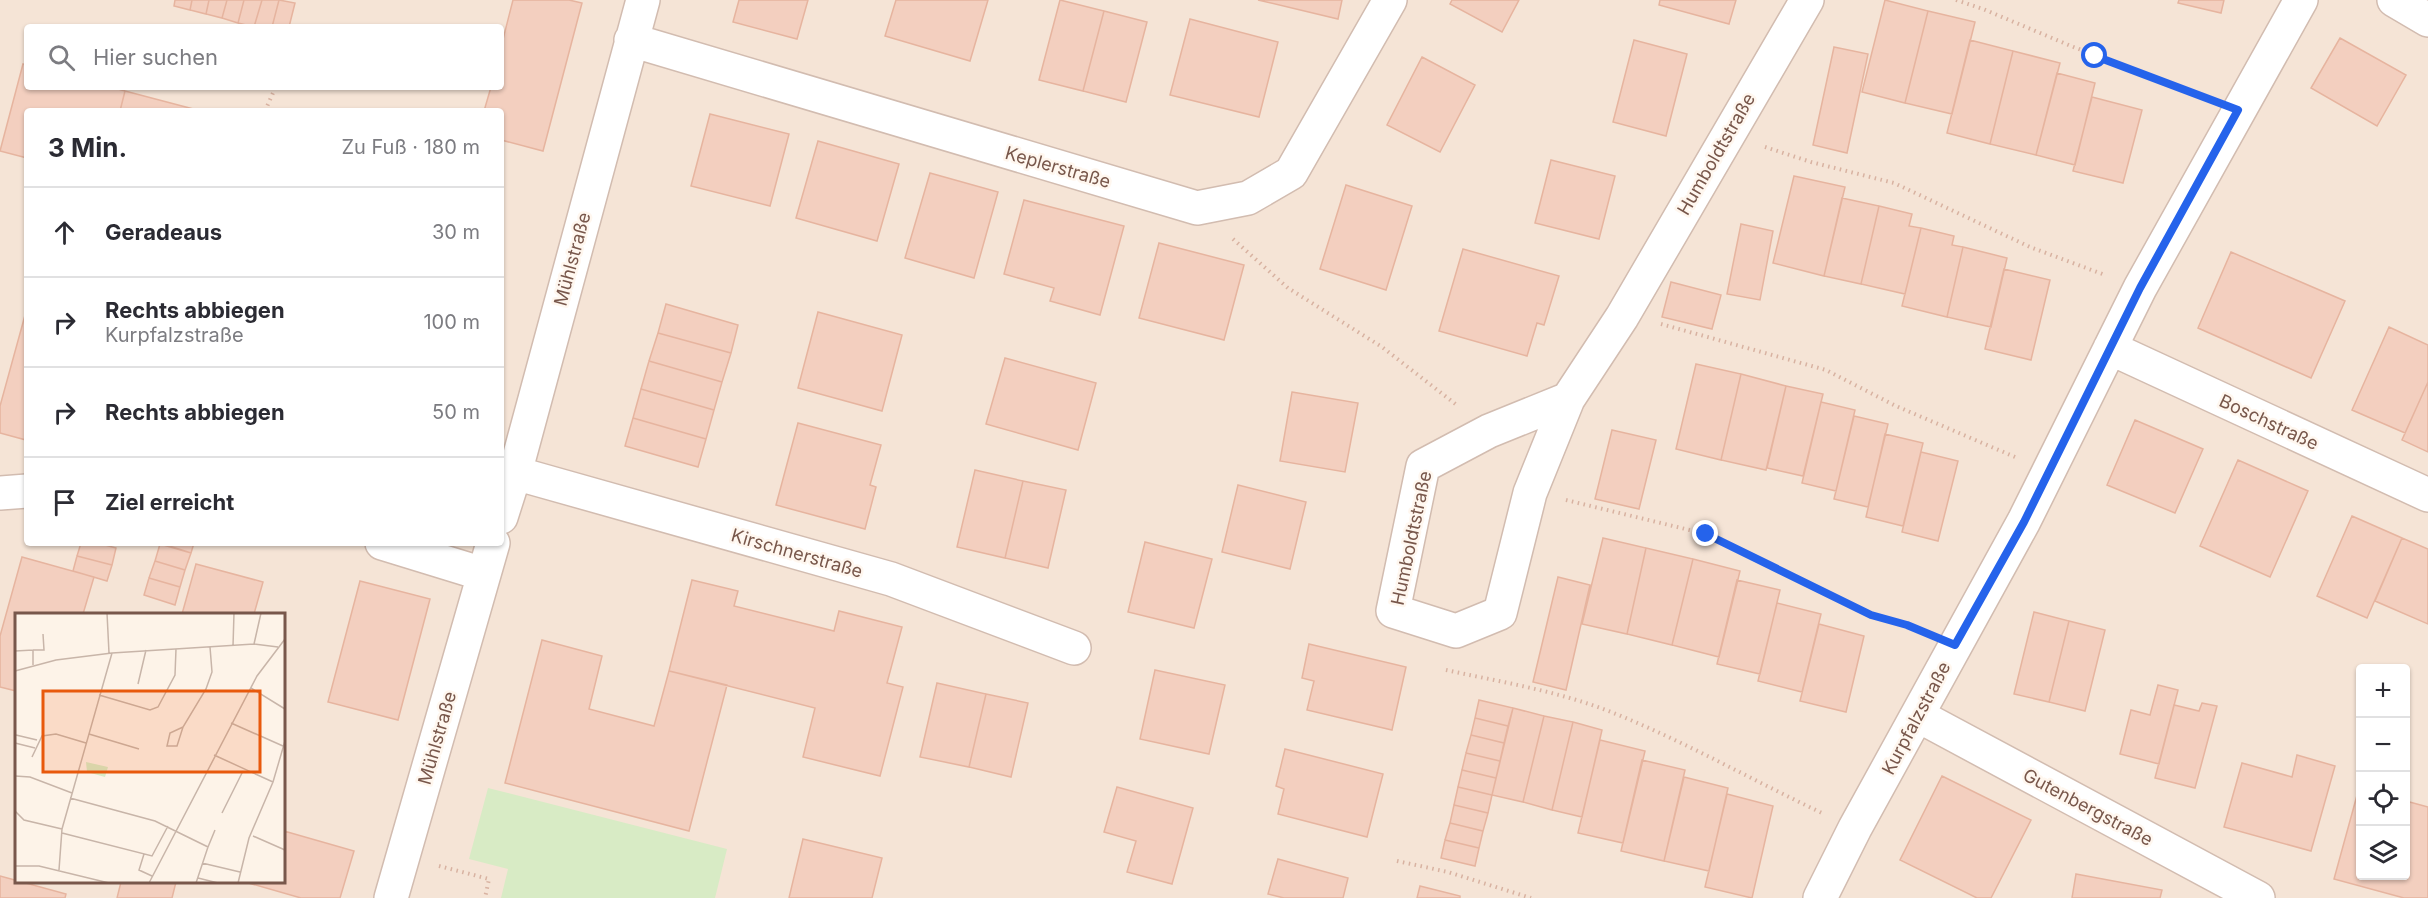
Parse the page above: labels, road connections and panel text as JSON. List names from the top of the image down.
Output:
{
  "streets": {
    "street": [
      "Humboldtstraße",
      "Keplerstraße",
      "Mühlstraße",
      "Boschstraße",
      "Kirschnerstraße",
      "Kurpfalzstraße",
      "Gutenbergstraße"
    ]
  },
  "crossings": [
    ["Keplerstraße", "Mühlstraße"],
    ["Mühlstraße", "Kirschnerstraße"],
    ["Boschstraße", "Kurpfalzstraße"],
    ["Kurpfalzstraße", "Gutenbergstraße"]
  ],
  "page": {
    "search": "Hier suchen",
    "heading": ["3 Min.", "Zu Fuß · 180 m"],
    "list": [
      ["Geradeaus", "30 m"],
      ["Rechts abbiegen", "Kurpfalzstraße", "100 m"],
      ["Rechts abbiegen", "50 m"],
      "Ziel erreicht"
    ],
    "map_buttons": ["+", "−"]
  }
}
